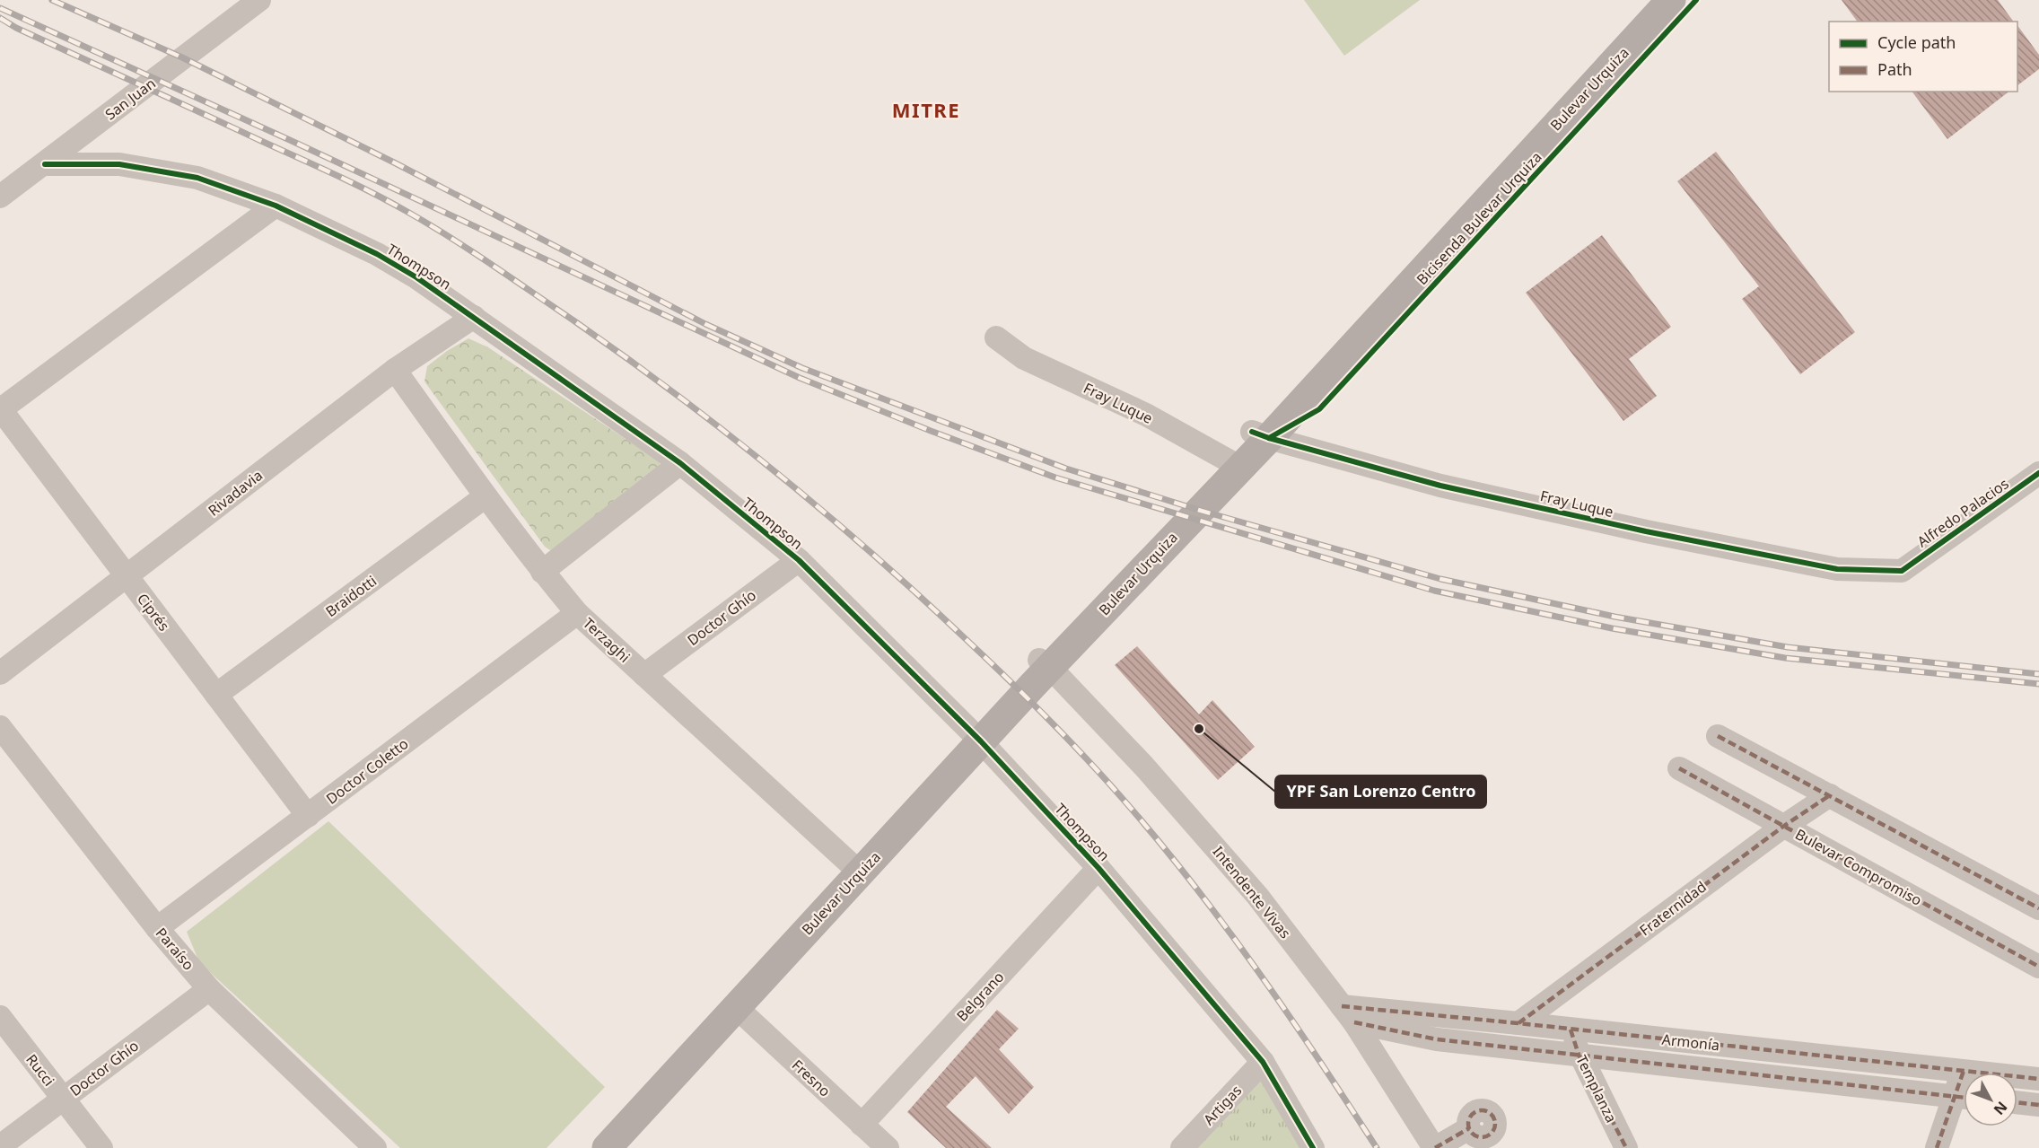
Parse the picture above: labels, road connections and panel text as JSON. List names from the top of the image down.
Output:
{
  "streets": {
    "main road": ["Bulevar Urquiza"],
    "street": [
      "San Juan",
      "Thompson",
      "Fray Luque",
      "Rivadavia",
      "Alfredo Palacios",
      "Braidotti",
      "Ciprés",
      "Doctor Ghío",
      "Terzaghi",
      "Doctor Coletto",
      "Bulevar Compromiso",
      "Intendente Vivas",
      "Fraternidad",
      "Paraíso",
      "Belgrano",
      "Armonía",
      "Rucci",
      "Fresno",
      "Templanza",
      "Artigas"
    ],
    "cycle path": ["Bicisenda Bulevar Urquiza"]
  },
  "crossings": [
    ["Bulevar Urquiza", "Thompson"],
    ["Bulevar Urquiza", "Fray Luque"],
    ["Bulevar Urquiza", "Terzaghi"],
    ["Bulevar Urquiza", "Intendente Vivas"],
    ["Bulevar Urquiza", "Fresno"],
    ["San Juan", "Thompson"],
    ["Thompson", "Rivadavia"],
    ["Thompson", "Doctor Ghío"],
    ["Thompson", "Belgrano"],
    ["Thompson", "Artigas"],
    ["Fray Luque", "Alfredo Palacios"],
    ["Rivadavia", "Ciprés"],
    ["Rivadavia", "Terzaghi"],
    ["Braidotti", "Ciprés"],
    ["Braidotti", "Terzaghi"],
    ["Ciprés", "Doctor Coletto"],
    ["Doctor Ghío", "Terzaghi"],
    ["Doctor Ghío", "Paraíso"],
    ["Doctor Ghío", "Rucci"],
    ["Terzaghi", "Doctor Coletto"],
    ["Doctor Coletto", "Paraíso"],
    ["Bulevar Compromiso", "Fraternidad"],
    ["Intendente Vivas", "Armonía"],
    ["Fraternidad", "Armonía"],
    ["Belgrano", "Fresno"],
    ["Armonía", "Templanza"]
  ],
  "districts": ["MITRE"],
  "places": ["YPF San Lorenzo Centro"],
  "legend": ["Cycle path", "Path"],
  "north": "bottom right"
}
